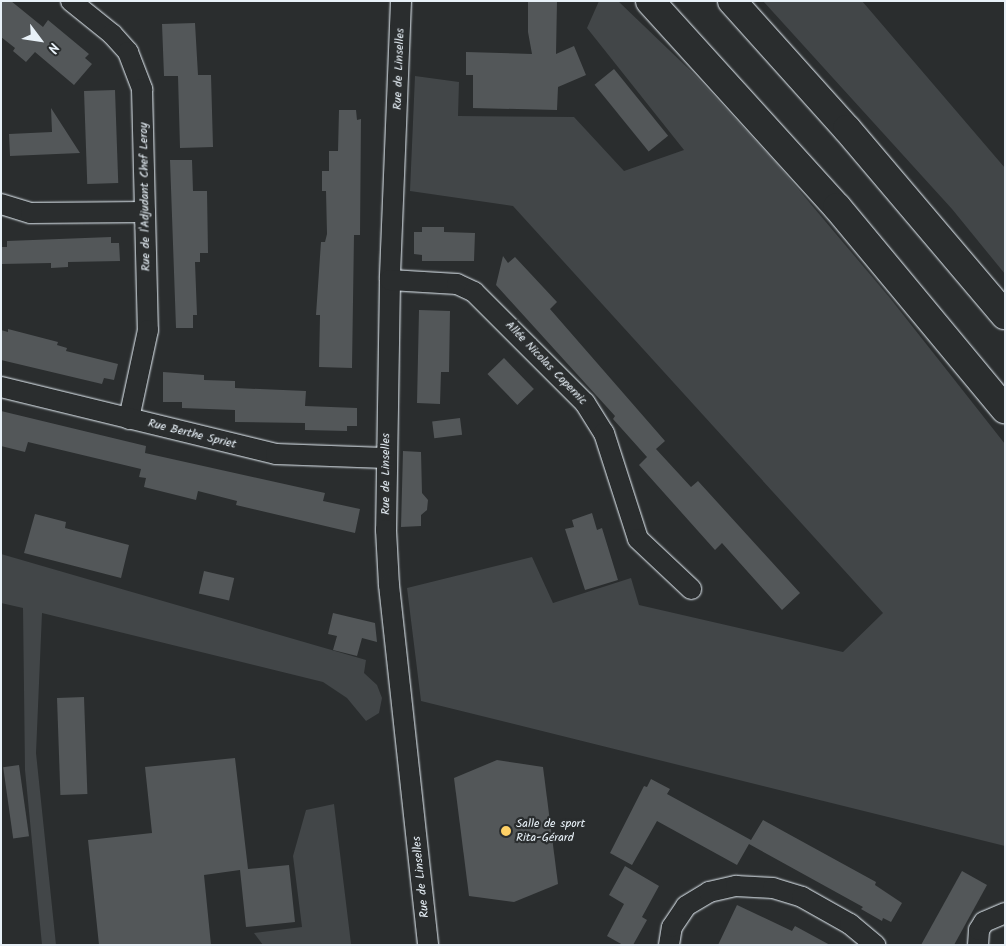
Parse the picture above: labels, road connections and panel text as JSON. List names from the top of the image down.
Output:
{
  "streets": {
    "street": [
      "Rue de Linselles",
      "Rue de l'Adjudant Chef Leroy",
      "Allée Nicolas Copernic",
      "Rue Berthe Spriet"
    ]
  },
  "crossings": [
    ["Rue de Linselles", "Allée Nicolas Copernic"],
    ["Rue de Linselles", "Rue Berthe Spriet"],
    ["Rue de l'Adjudant Chef Leroy", "Rue Berthe Spriet"]
  ],
  "places": ["Salle de sport Rita-Gérard"],
  "north": "bottom right"
}
